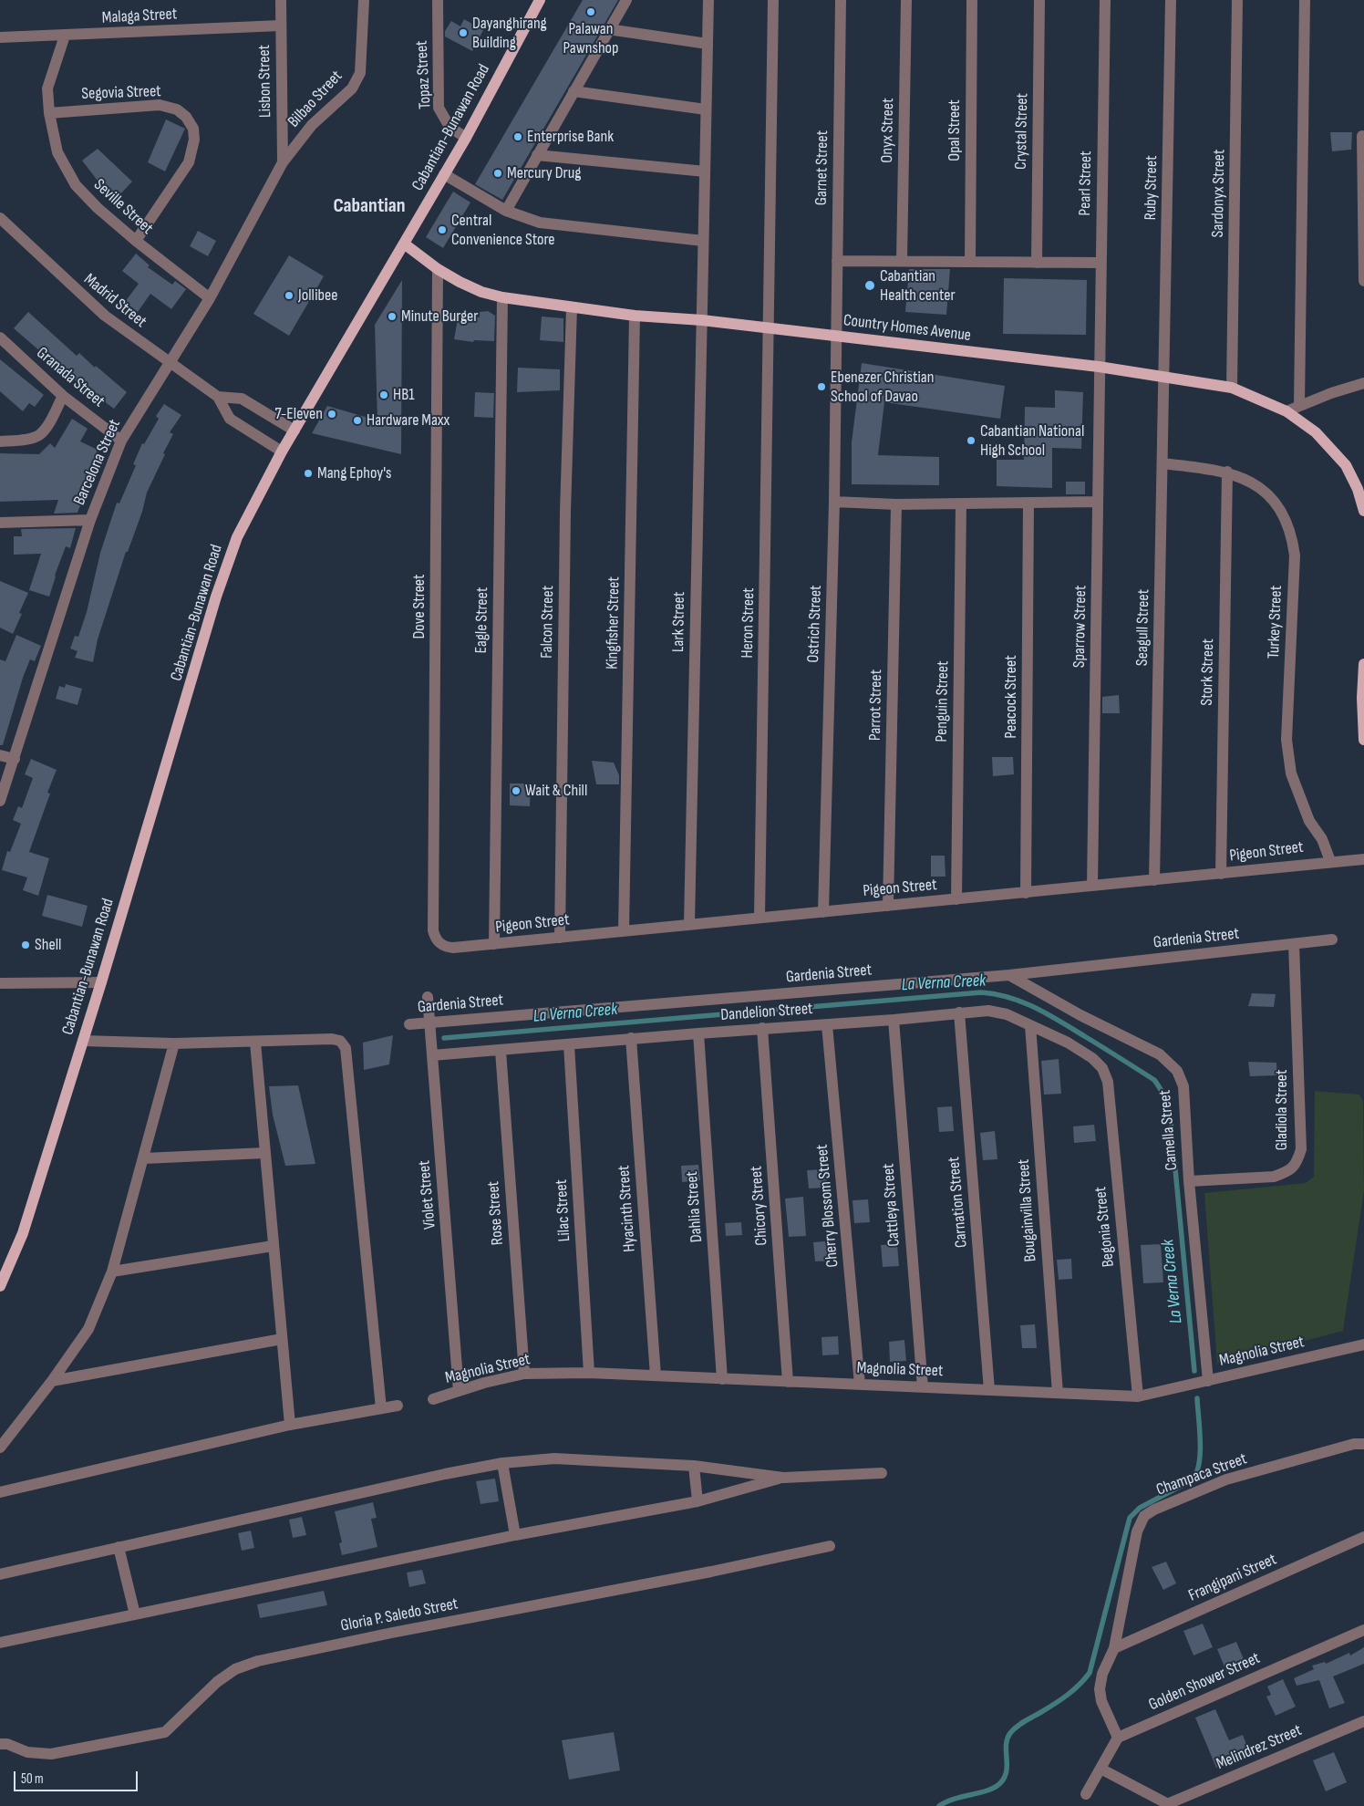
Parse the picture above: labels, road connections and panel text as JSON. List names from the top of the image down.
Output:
{
  "streets": {
    "main road": ["Cabantian-Bunawan Road", "Country Homes Avenue"],
    "street": [
      "Malaga Street",
      "Topaz Street",
      "Lisbon Street",
      "Segovia Street",
      "Bilbao Street",
      "Onyx Street",
      "Opal Street",
      "Crystal Street",
      "Garnet Street",
      "Pearl Street",
      "Ruby Street",
      "Sardonyx Street",
      "Seville Street",
      "Madrid Street",
      "Granada Street",
      "Barcelona Street",
      "Dove Street",
      "Eagle Street",
      "Falcon Street",
      "Lark Street",
      "Turkey Street",
      "Kingfisher Street",
      "Heron Street",
      "Ostrich Street",
      "Sparrow Street",
      "Seagull Street",
      "Stork Street",
      "Peacock Street",
      "Penguin Street",
      "Parrot Street",
      "Pigeon Street",
      "Gardenia Street",
      "Dandelion Street",
      "Gladiola Street",
      "Camella Street",
      "Violet Street",
      "Carnation Street",
      "Cattleya Street",
      "Chicory Street",
      "Cherry Blossom Street",
      "Dahlia Street",
      "Hyacinth Street",
      "Lilac Street",
      "Bougainvilla Street",
      "Rose Street",
      "Begonia Street",
      "Magnolia Street",
      "Champaca Street",
      "Frangipani Street",
      "Gloria P. Saledo Street",
      "Golden Shower Street",
      "Melindrez Street"
    ]
  },
  "crossings": [
    ["Malaga Street", "Lisbon Street"],
    ["Malaga Street", "Seville Street"],
    ["Topaz Street", "Cabantian-Bunawan Road"],
    ["Lisbon Street", "Bilbao Street"],
    ["Lisbon Street", "Barcelona Street"],
    ["Segovia Street", "Seville Street"],
    ["Bilbao Street", "Barcelona Street"],
    ["Cabantian-Bunawan Road", "Madrid Street"],
    ["Cabantian-Bunawan Road", "Country Homes Avenue"],
    ["Garnet Street", "Country Homes Avenue"],
    ["Garnet Street", "Ostrich Street"],
    ["Pearl Street", "Country Homes Avenue"],
    ["Pearl Street", "Sparrow Street"],
    ["Ruby Street", "Country Homes Avenue"],
    ["Ruby Street", "Seagull Street"],
    ["Sardonyx Street", "Country Homes Avenue"],
    ["Seville Street", "Barcelona Street"],
    ["Madrid Street", "Barcelona Street"],
    ["Country Homes Avenue", "Dove Street"],
    ["Country Homes Avenue", "Eagle Street"],
    ["Country Homes Avenue", "Falcon Street"],
    ["Country Homes Avenue", "Lark Street"],
    ["Country Homes Avenue", "Kingfisher Street"],
    ["Country Homes Avenue", "Heron Street"],
    ["Country Homes Avenue", "Ostrich Street"],
    ["Country Homes Avenue", "Sparrow Street"],
    ["Country Homes Avenue", "Seagull Street"],
    ["Granada Street", "Barcelona Street"],
    ["Dove Street", "Pigeon Street"],
    ["Eagle Street", "Pigeon Street"],
    ["Falcon Street", "Pigeon Street"],
    ["Lark Street", "Pigeon Street"],
    ["Turkey Street", "Seagull Street"],
    ["Turkey Street", "Stork Street"],
    ["Turkey Street", "Pigeon Street"],
    ["Kingfisher Street", "Pigeon Street"],
    ["Heron Street", "Pigeon Street"],
    ["Ostrich Street", "Pigeon Street"],
    ["Sparrow Street", "Pigeon Street"],
    ["Seagull Street", "Pigeon Street"],
    ["Stork Street", "Pigeon Street"],
    ["Peacock Street", "Pigeon Street"],
    ["Penguin Street", "Pigeon Street"],
    ["Parrot Street", "Pigeon Street"],
    ["Gardenia Street", "Gladiola Street"],
    ["Gardenia Street", "Camella Street"],
    ["Gardenia Street", "Violet Street"],
    ["Dandelion Street", "Violet Street"],
    ["Dandelion Street", "Carnation Street"],
    ["Dandelion Street", "Cattleya Street"],
    ["Dandelion Street", "Chicory Street"],
    ["Dandelion Street", "Cherry Blossom Street"],
    ["Dandelion Street", "Dahlia Street"],
    ["Dandelion Street", "Hyacinth Street"],
    ["Dandelion Street", "Lilac Street"],
    ["Dandelion Street", "Bougainvilla Street"],
    ["Dandelion Street", "Rose Street"],
    ["Dandelion Street", "Begonia Street"],
    ["Gladiola Street", "Camella Street"],
    ["Camella Street", "Magnolia Street"],
    ["Violet Street", "Magnolia Street"],
    ["Carnation Street", "Magnolia Street"],
    ["Cattleya Street", "Magnolia Street"],
    ["Chicory Street", "Magnolia Street"],
    ["Cherry Blossom Street", "Magnolia Street"],
    ["Dahlia Street", "Magnolia Street"],
    ["Hyacinth Street", "Magnolia Street"],
    ["Lilac Street", "Magnolia Street"],
    ["Bougainvilla Street", "Magnolia Street"],
    ["Rose Street", "Magnolia Street"],
    ["Begonia Street", "Magnolia Street"],
    ["Champaca Street", "Frangipani Street"],
    ["Champaca Street", "Golden Shower Street"]
  ],
  "districts": ["Cabantian"],
  "water": ["La Verna Creek"],
  "places": [
    "Palawan Pawnshop",
    "Dayanghirang Building",
    "Enterprise Bank",
    "Mercury Drug",
    "Central Convenience Store",
    "Cabantian Health center",
    "Jollibee",
    "Minute Burger",
    "Ebenezer Christian School of Davao",
    "HB1",
    "7-Eleven",
    "Hardware Maxx",
    "Cabantian National High School",
    "Mang Ephoy's",
    "Wait & Chill",
    "Shell"
  ],
  "scale_bar": "50 m"
}
